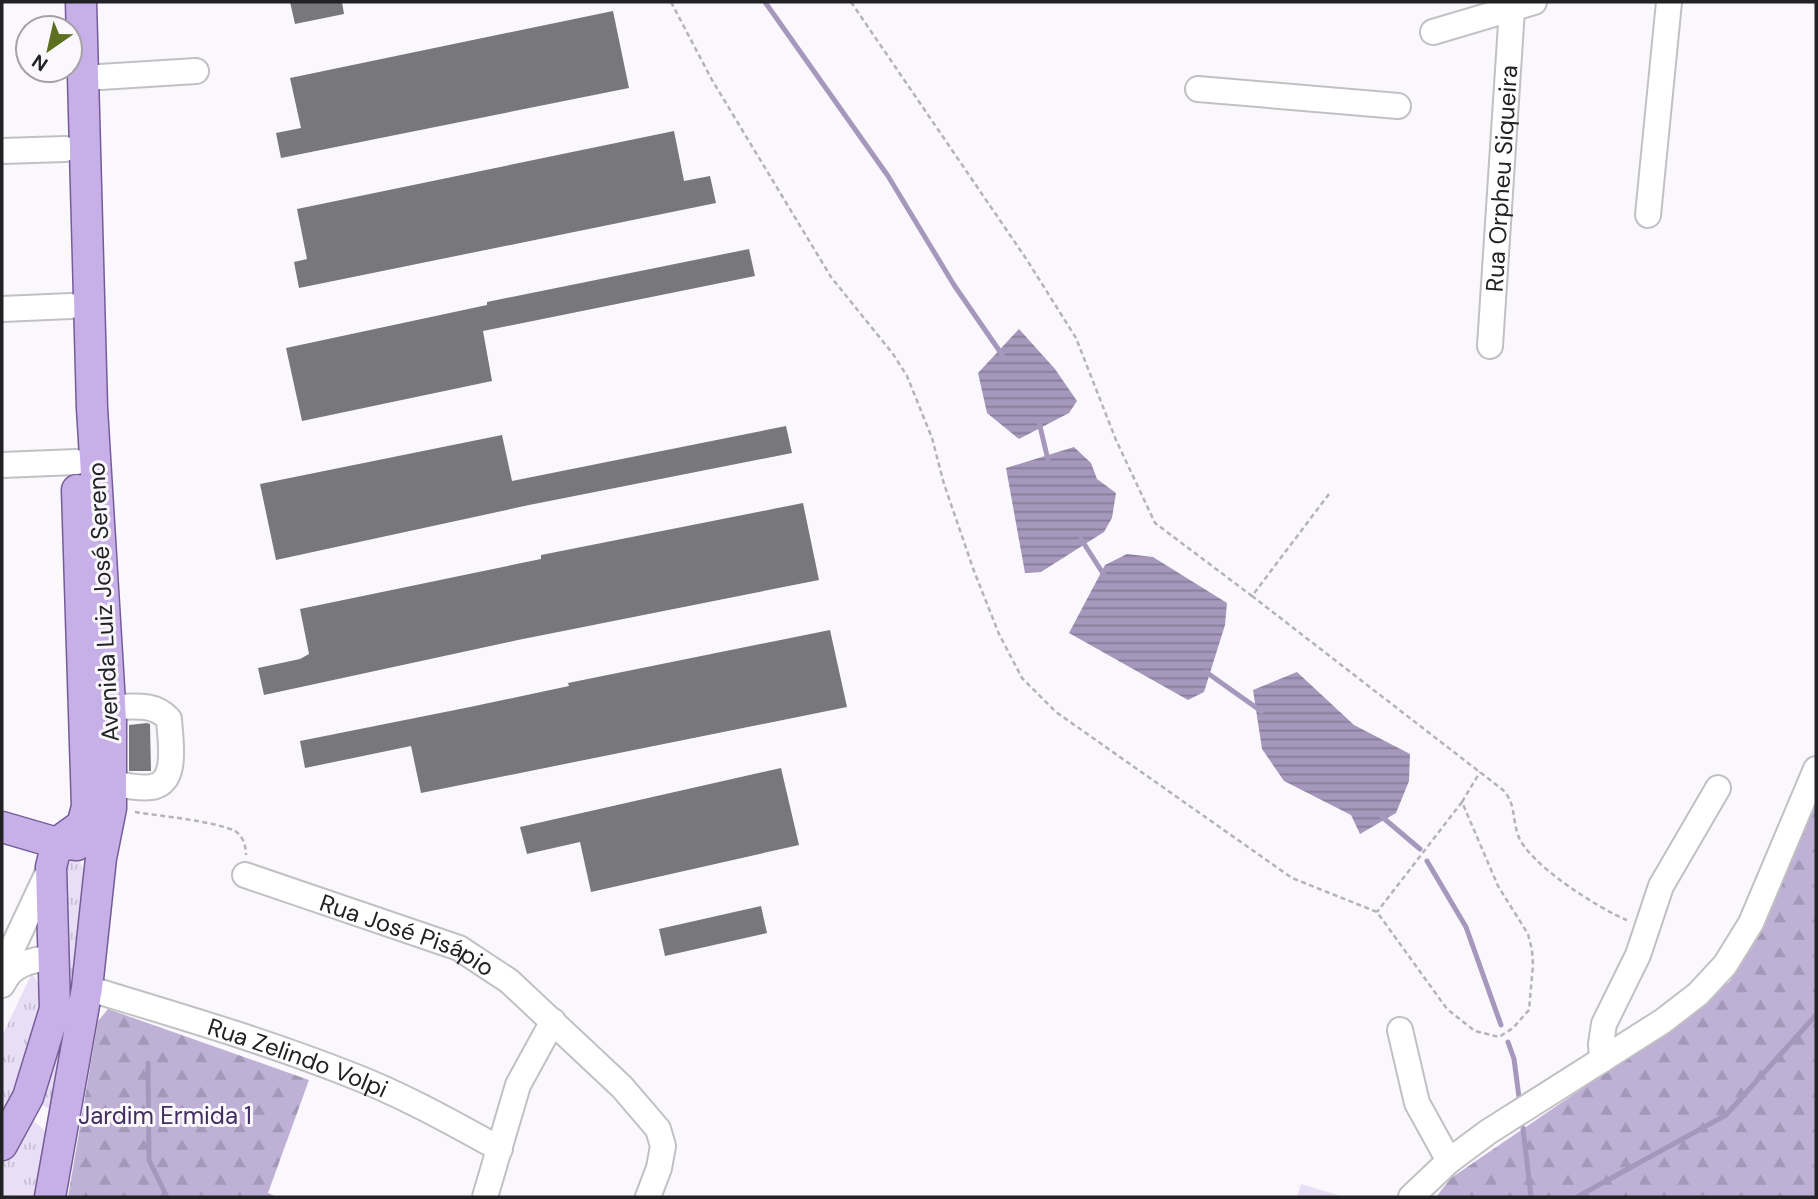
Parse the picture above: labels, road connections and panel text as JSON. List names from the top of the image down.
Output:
{
  "streets": {
    "main road": ["Avenida Luiz José Sereno"],
    "street": ["Rua Orpheu Siqueira", "Rua José Pisápio", "Rua Zelindo Volpi"]
  },
  "crossings": [
    ["Avenida Luiz José Sereno", "Rua Zelindo Volpi"]
  ],
  "parks": ["Jardim Ermida 1"],
  "north": "bottom left"
}
